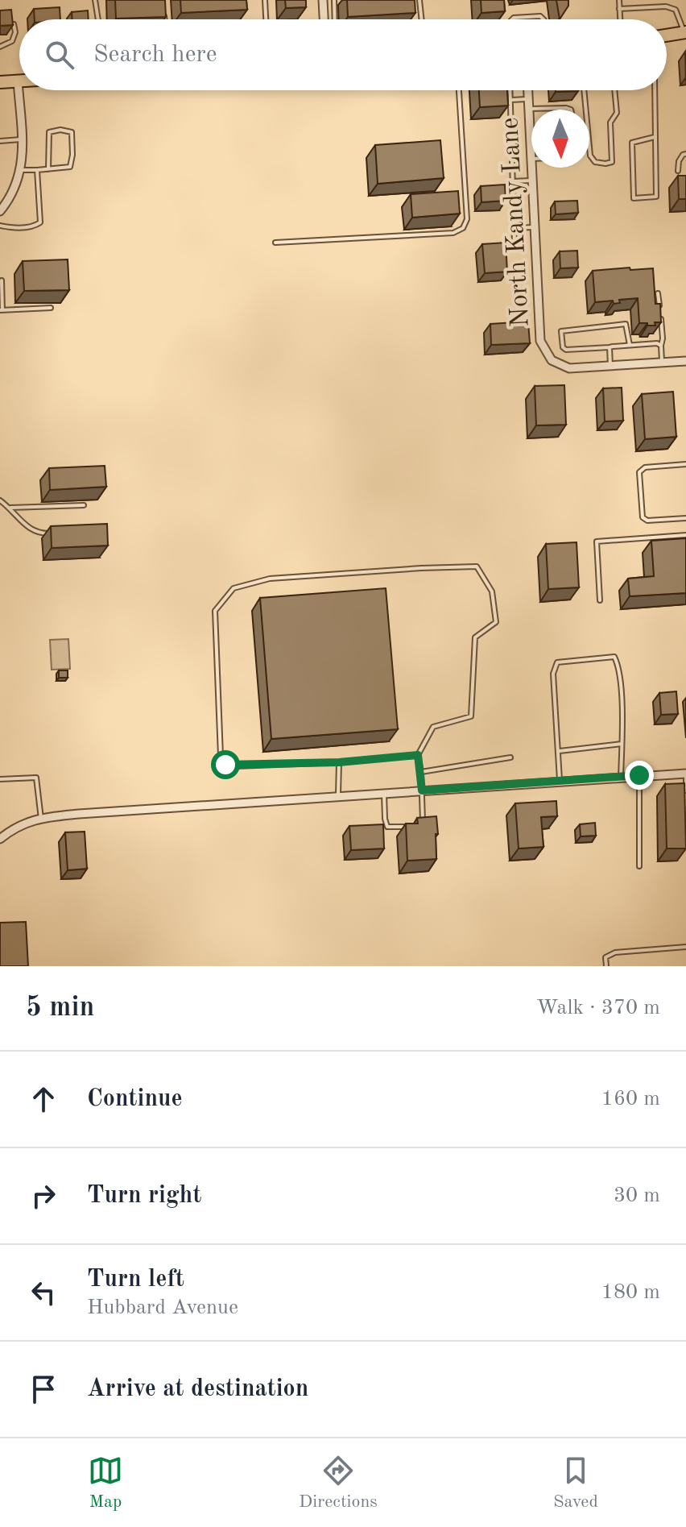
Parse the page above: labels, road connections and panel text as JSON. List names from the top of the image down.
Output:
{
  "streets": {
    "street": ["North Kandy Lane"]
  },
  "north": "bottom",
  "page": {
    "search": "Search here",
    "heading": ["5 min", "Walk · 370 m"],
    "list": [
      ["Continue", "160 m"],
      ["Turn right", "30 m"],
      ["Turn left", "Hubbard Avenue", "180 m"],
      "Arrive at destination"
    ],
    "nav": ["Map", "Directions", "Saved"]
  }
}
